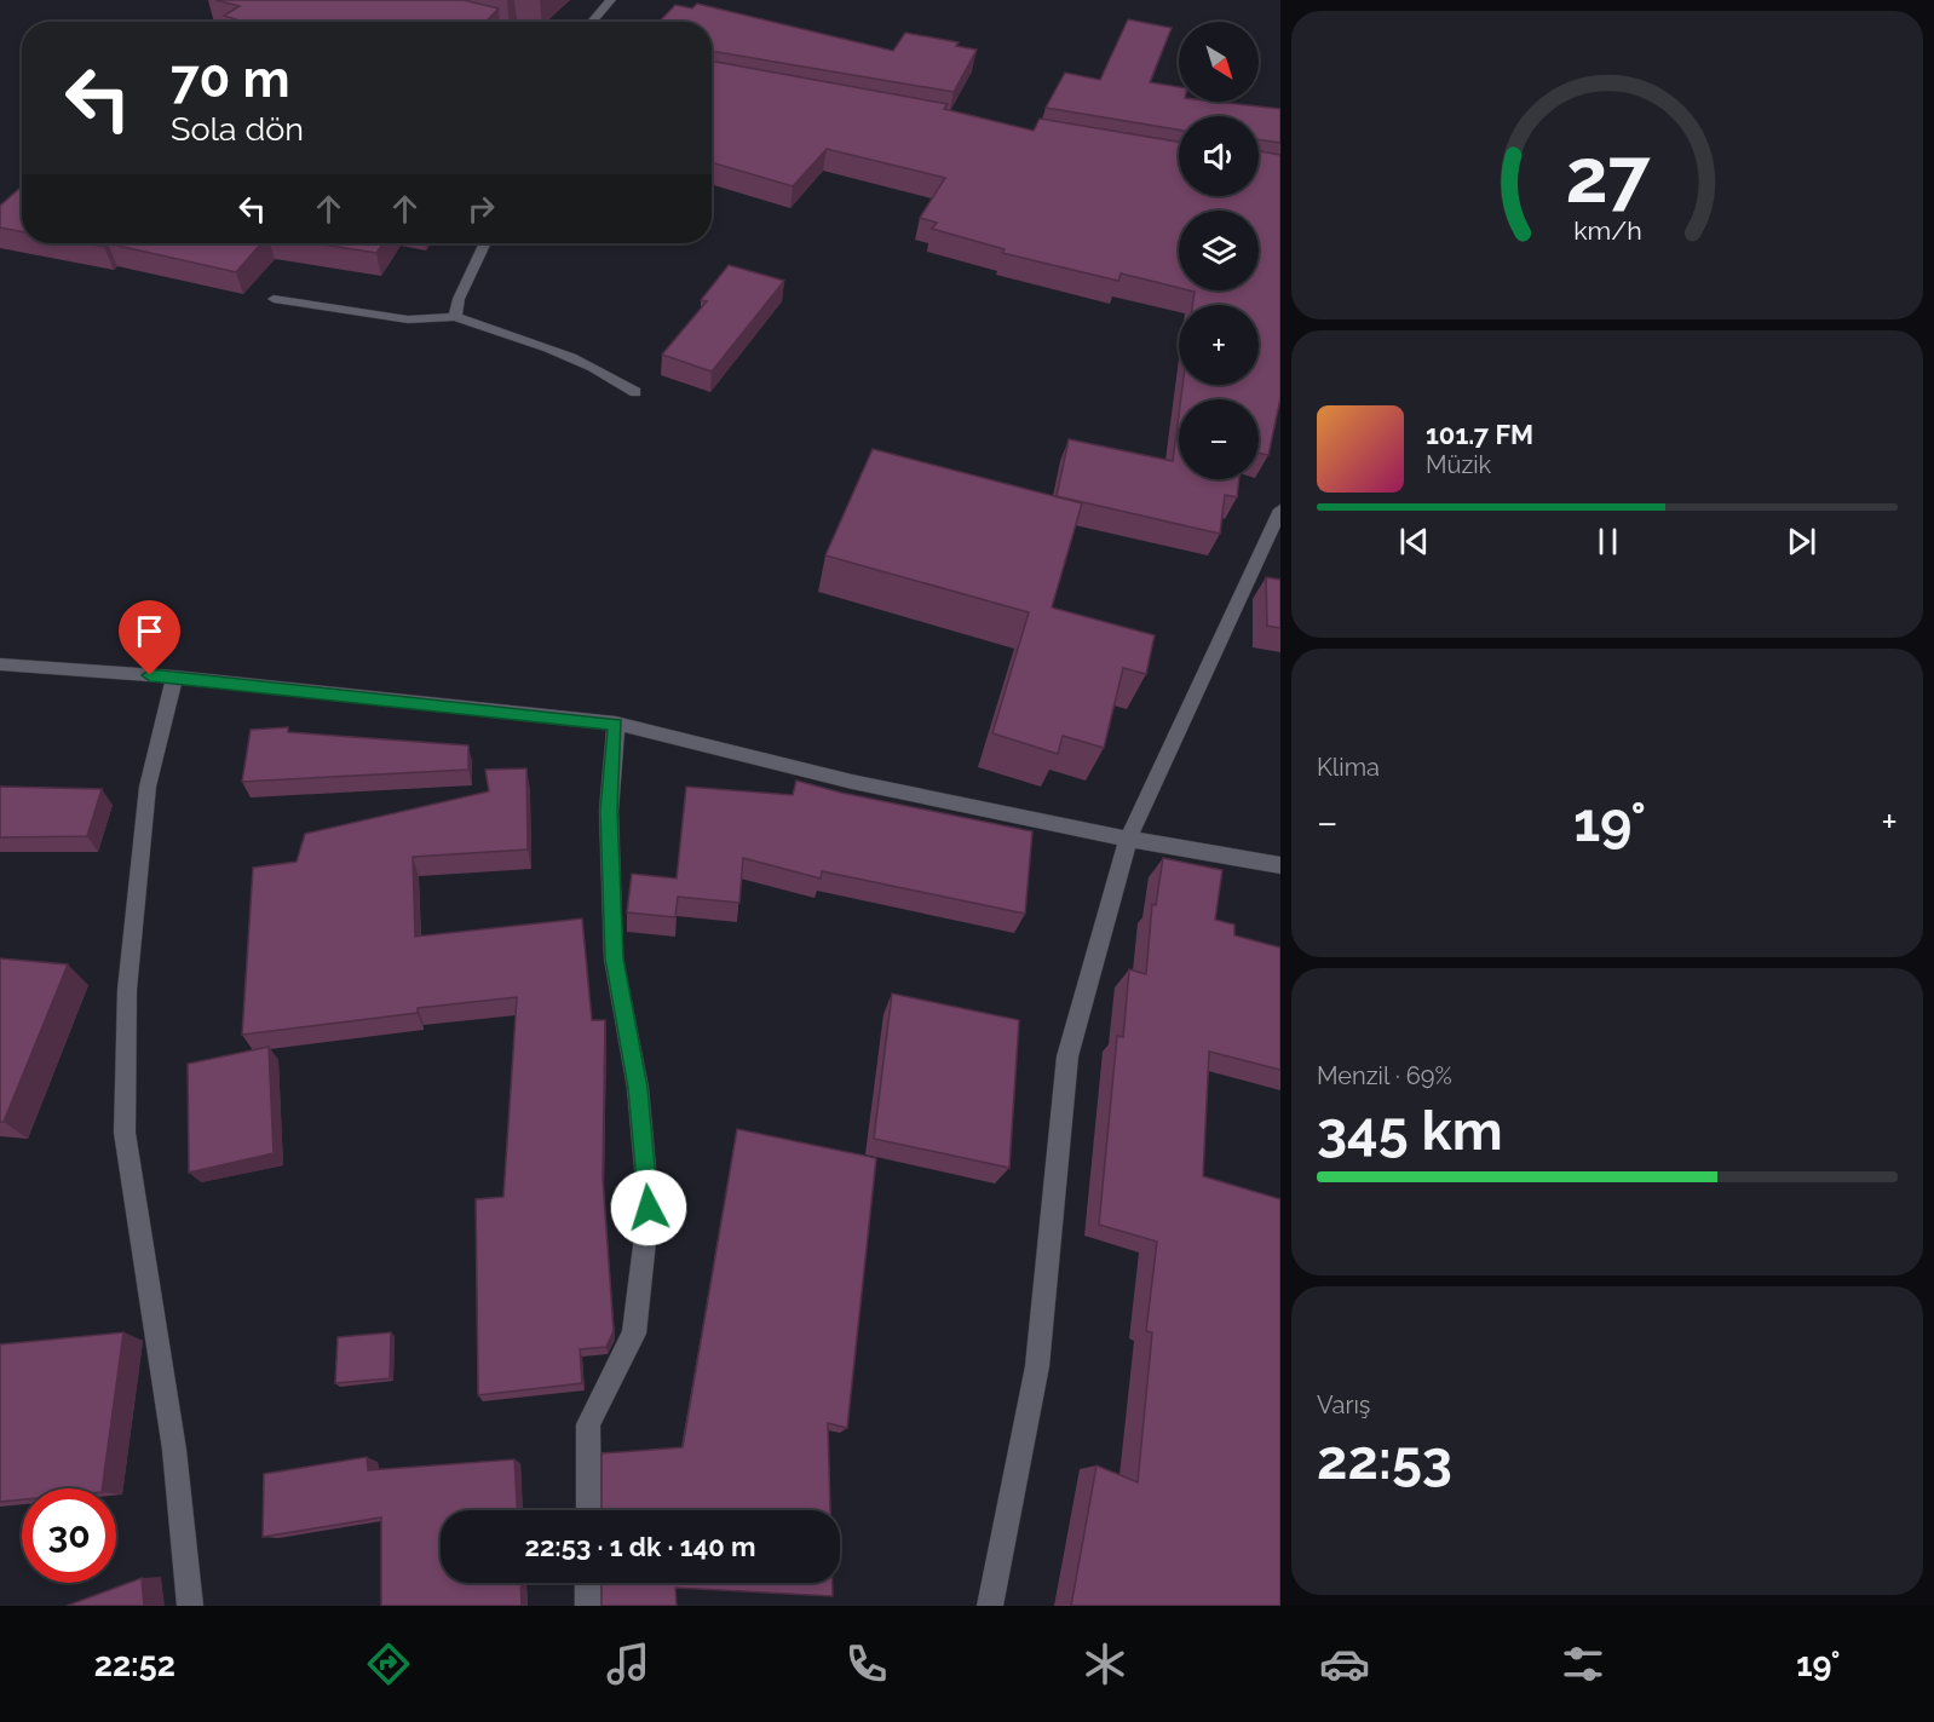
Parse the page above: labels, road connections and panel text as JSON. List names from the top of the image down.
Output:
{
  "north": "bottom right",
  "page": {
    "map_buttons": ["+", "−"],
    "turn": ["70 m", "Sola dön"],
    "song": ["101.7 FM", "Müzik"],
    "tile": [
      "Klima",
      ["Menzil · 69%", "345 km"],
      ["Varış", "22:53"]
    ],
    "heat": ["−", "19°", "+"],
    "limit": "30",
    "trip": "22:53 · 1 dk · 140 m",
    "tabs": ["22:52", "19°"],
    "gauge": ["27", "km/h"]
  }
}
